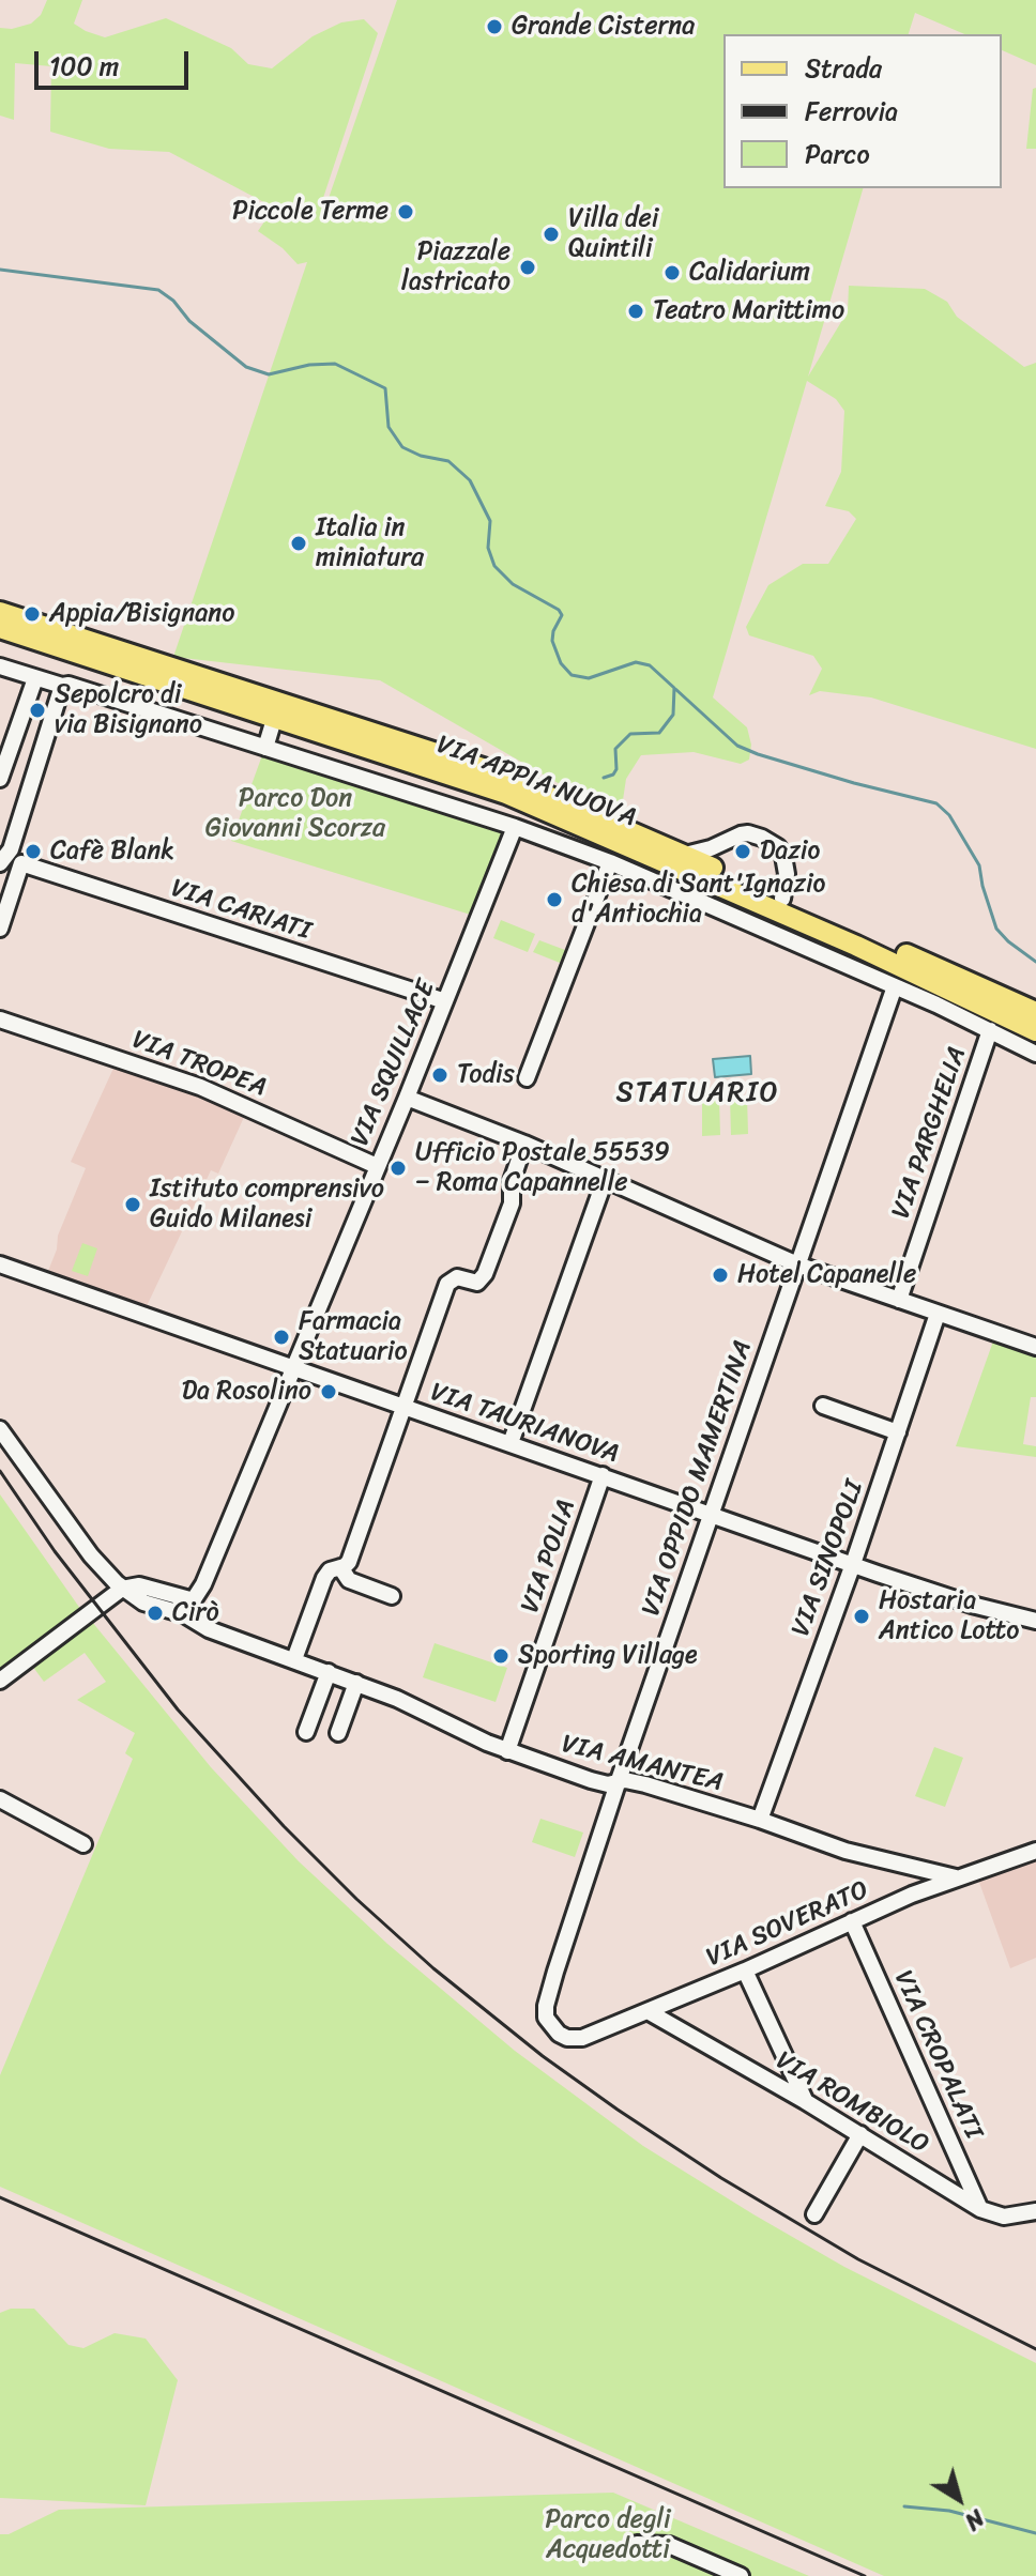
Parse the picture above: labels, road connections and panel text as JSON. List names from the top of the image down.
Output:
{
  "streets": {
    "main road": ["VIA APPIA NUOVA"],
    "street": [
      "VIA CARIATI",
      "VIA SQUILLACE",
      "VIA TROPEA",
      "VIA PARGHELIA",
      "VIA TAURIANOVA",
      "VIA OPPIDO MAMERTINA",
      "VIA POLIA",
      "VIA SINOPOLI",
      "VIA AMANTEA",
      "VIA SOVERATO",
      "VIA CROPALATI",
      "VIA ROMBIOLO"
    ]
  },
  "crossings": [
    ["VIA APPIA NUOVA", "VIA SQUILLACE"],
    ["VIA APPIA NUOVA", "VIA PARGHELIA"],
    ["VIA APPIA NUOVA", "VIA OPPIDO MAMERTINA"],
    ["VIA CARIATI", "VIA SQUILLACE"],
    ["VIA SQUILLACE", "VIA TROPEA"],
    ["VIA SQUILLACE", "VIA TAURIANOVA"],
    ["VIA SQUILLACE", "VIA AMANTEA"],
    ["VIA TAURIANOVA", "VIA OPPIDO MAMERTINA"],
    ["VIA TAURIANOVA", "VIA POLIA"],
    ["VIA TAURIANOVA", "VIA SINOPOLI"],
    ["VIA OPPIDO MAMERTINA", "VIA AMANTEA"],
    ["VIA OPPIDO MAMERTINA", "VIA SOVERATO"],
    ["VIA POLIA", "VIA AMANTEA"],
    ["VIA SINOPOLI", "VIA AMANTEA"],
    ["VIA AMANTEA", "VIA SOVERATO"],
    ["VIA SOVERATO", "VIA CROPALATI"],
    ["VIA SOVERATO", "VIA ROMBIOLO"],
    ["VIA CROPALATI", "VIA ROMBIOLO"]
  ],
  "districts": ["STATUARIO"],
  "parks": ["Parco Don Giovanni Scorza", "Parco degli Acquedotti"],
  "places": [
    "Grande Cisterna",
    "Piccole Terme",
    "Villa dei Quintili",
    "Piazzale lastricato",
    "Calidarium",
    "Teatro Marittimo",
    "Italia in miniatura",
    "Appia/Bisignano",
    "Sepolcro di via Bisignano",
    "Cafè Blank",
    "Dazio",
    "Chiesa di Sant'Ignazio d'Antiochia",
    "Todis",
    "Ufficio Postale 55539 – Roma Capannelle",
    "Istituto comprensivo Guido Milanesi",
    "Hotel Capanelle",
    "Farmacia Statuario",
    "Da Rosolino",
    "Cirò",
    "Hostaria Antico Lotto",
    "Sporting Village"
  ],
  "legend": ["Strada", "Ferrovia", "Parco"],
  "scale_bar": "100 m",
  "north": "bottom right"
}
